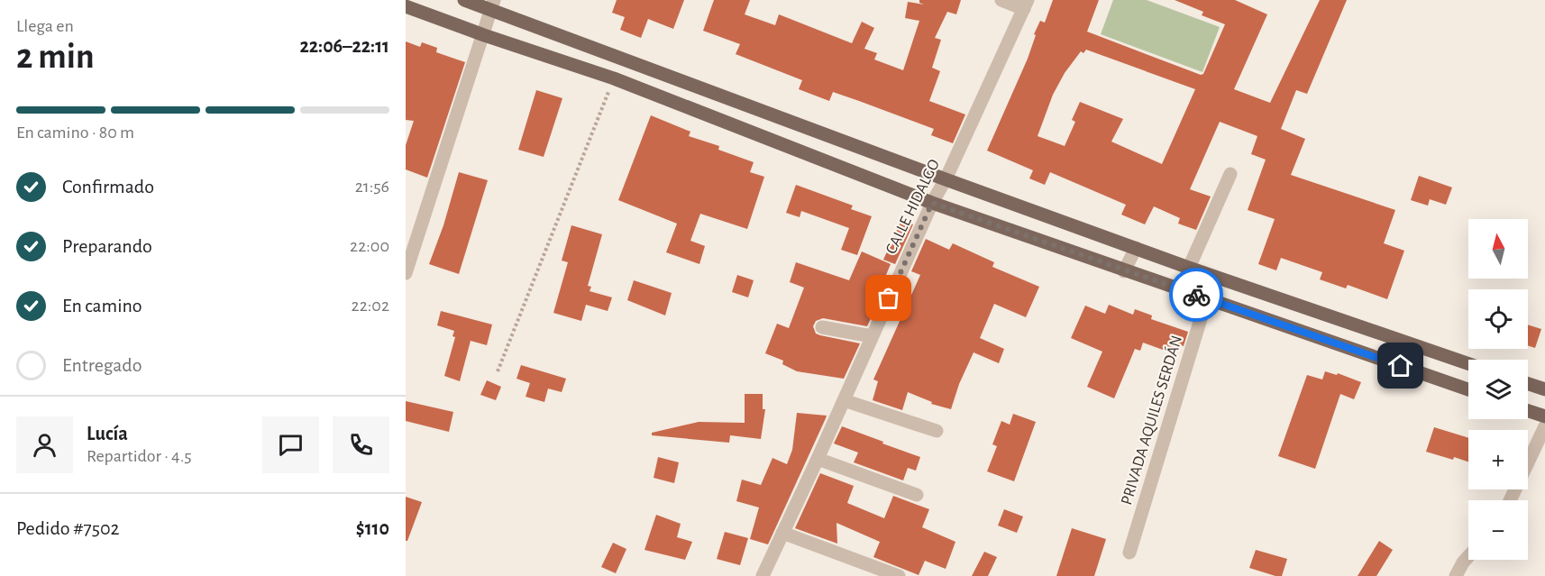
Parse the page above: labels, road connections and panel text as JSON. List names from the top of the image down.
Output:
{
  "streets": {
    "street": ["CALLE HIDALGO", "PRIVADA AQUILES SERDÁN"]
  },
  "north": "top",
  "page": {
    "heading": ["2 min", "Llega en", "22:06–22:11"],
    "panel": [
      "Lucía",
      "Repartidor · 4.5",
      "Pedido #7502",
      "$110"
    ],
    "bar": "En camino · 80 m",
    "list": [
      ["Confirmado", "21:56"],
      ["Preparando", "22:00"],
      ["En camino", "22:02"],
      "Entregado"
    ],
    "map_buttons": ["+", "−"]
  }
}
